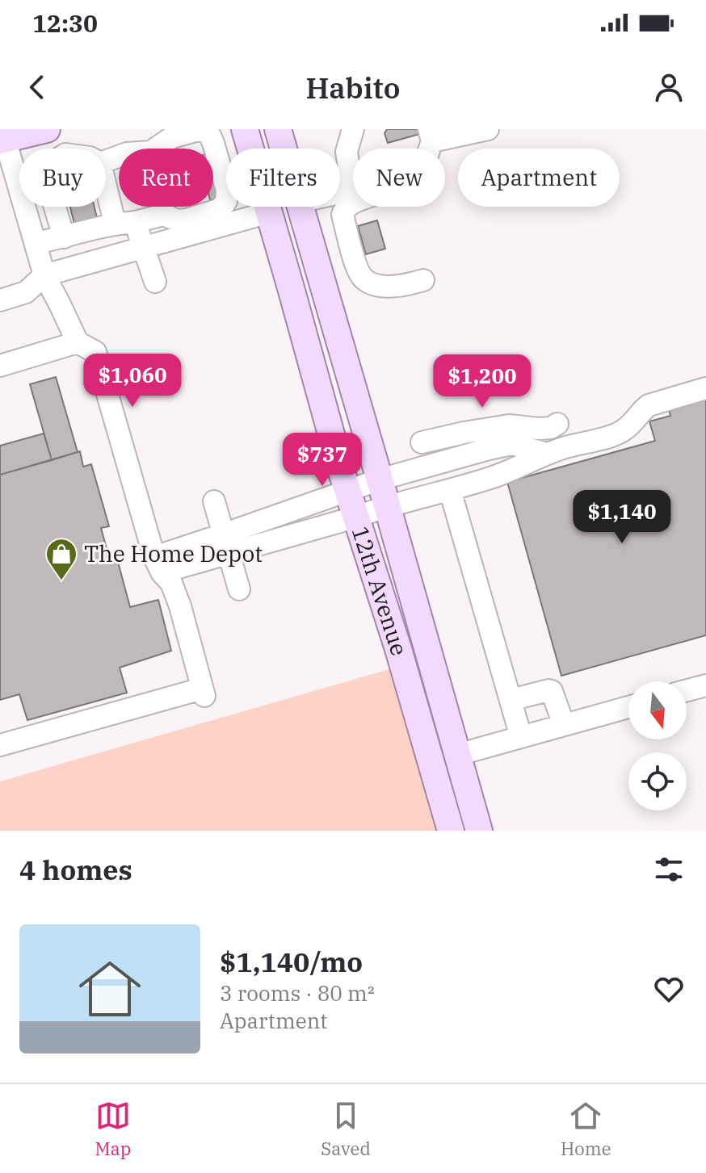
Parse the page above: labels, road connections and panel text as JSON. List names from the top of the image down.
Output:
{
  "streets": {
    "main road": ["12th Avenue"]
  },
  "places": {
    "shop": ["The Home Depot"]
  },
  "north": "bottom",
  "page": {
    "status": "12:30",
    "header": "Habito",
    "chip": [
      "Buy",
      "Rent",
      "Filters",
      "New",
      "Apartment"
    ],
    "price": [
      "$1,060",
      "$1,200",
      "$737",
      "$1,140"
    ],
    "heading": "4 homes",
    "list": [
      {
        "name": "$1,140/mo",
        "note": "3 rooms · 80 m² · Apartment"
      }
    ],
    "tabs": ["Map", "Saved", "Home"]
  }
}
